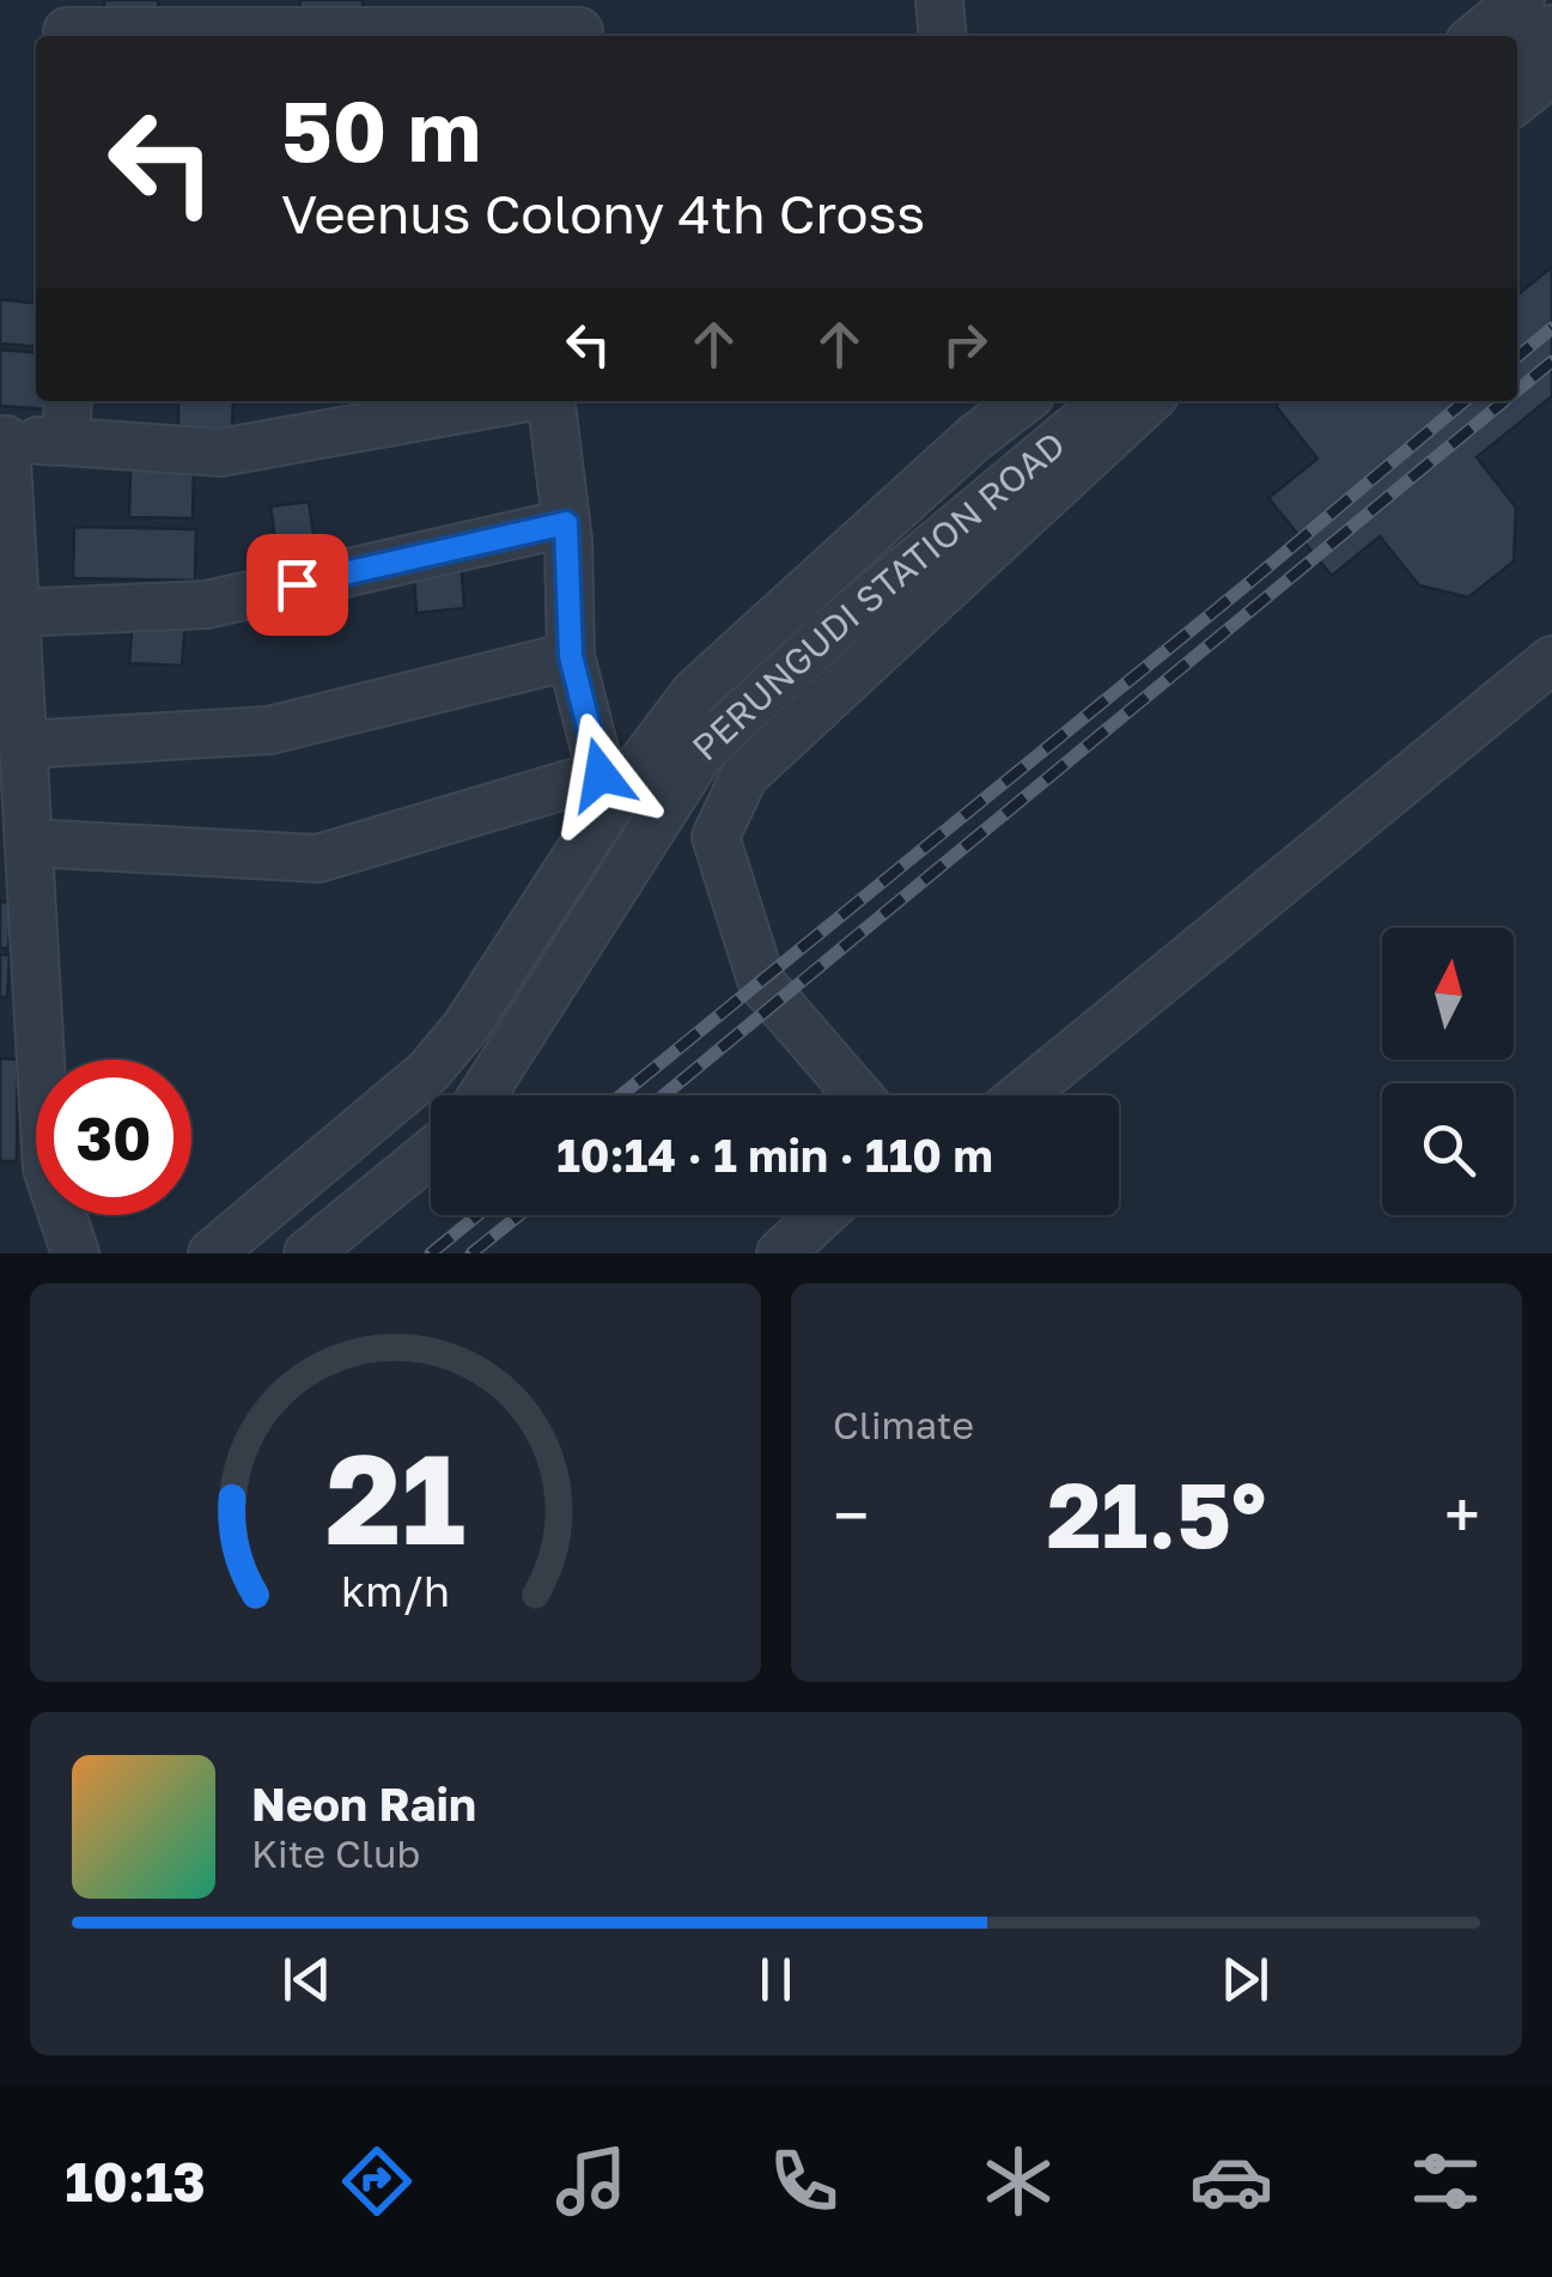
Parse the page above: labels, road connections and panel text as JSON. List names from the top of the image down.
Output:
{
  "streets": {
    "street": ["PERUNGUDI STATION ROAD"]
  },
  "north": "top",
  "page": {
    "turn": ["50 m", "Veenus Colony 4th Cross"],
    "limit": "30",
    "trip": "10:14 · 1 min · 110 m",
    "tile": "Climate",
    "heat": ["−", "21.5°", "+"],
    "song": ["Neon Rain", "Kite Club"],
    "tabs": "10:13",
    "gauge": ["21", "km/h"]
  }
}
